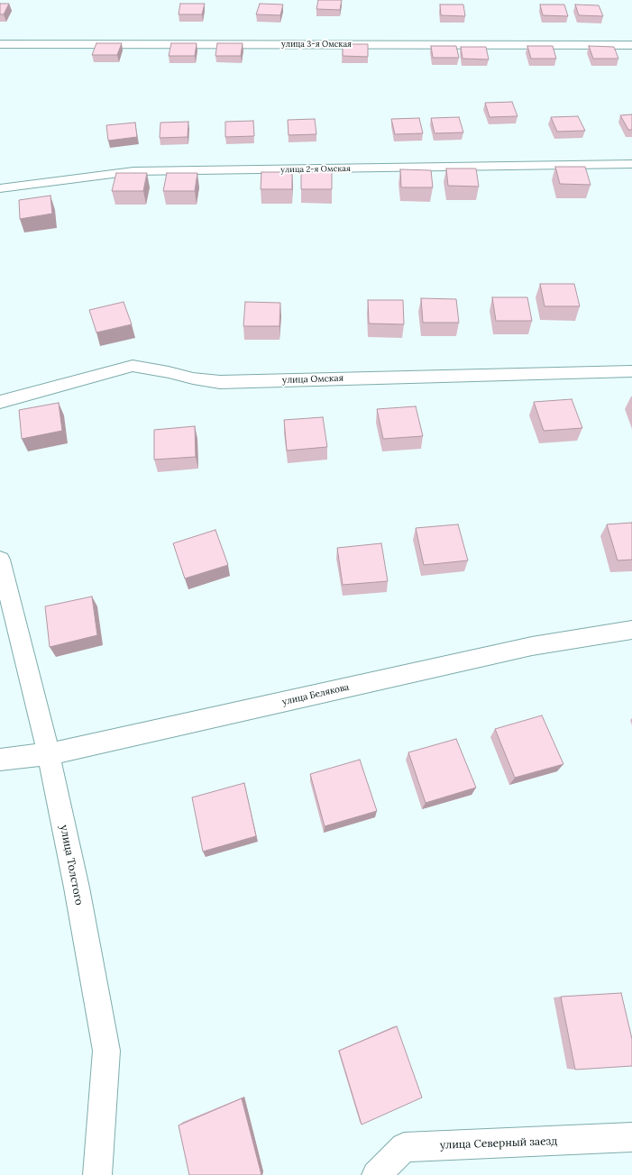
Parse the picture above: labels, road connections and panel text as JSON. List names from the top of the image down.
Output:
{
  "streets": {
    "street": [
      "улица 3-я Омская",
      "улица 2-я Омская",
      "улица Омская",
      "улица Белякова",
      "улица Толстого",
      "улица Северный заезд"
    ]
  },
  "crossings": [
    ["улица Белякова", "улица Толстого"]
  ]
}
